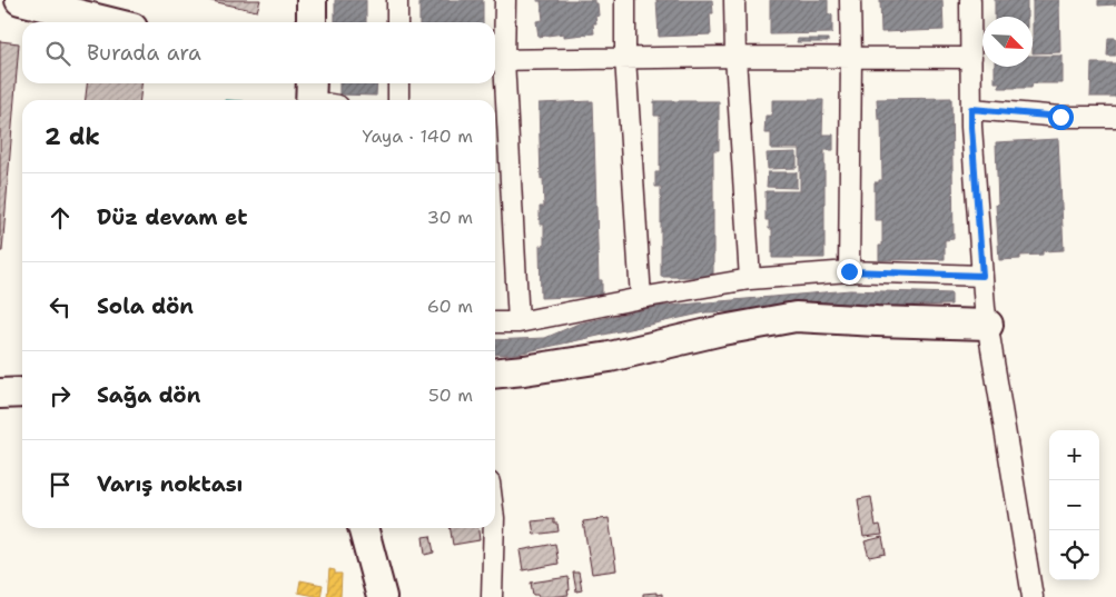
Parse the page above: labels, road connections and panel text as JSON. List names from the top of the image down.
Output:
{
  "north": "bottom right",
  "page": {
    "search": "Burada ara",
    "heading": ["2 dk", "Yaya · 140 m"],
    "list": [
      ["Düz devam et", "30 m"],
      ["Sola dön", "60 m"],
      ["Sağa dön", "50 m"],
      "Varış noktası"
    ],
    "map_buttons": ["+", "−"]
  }
}
